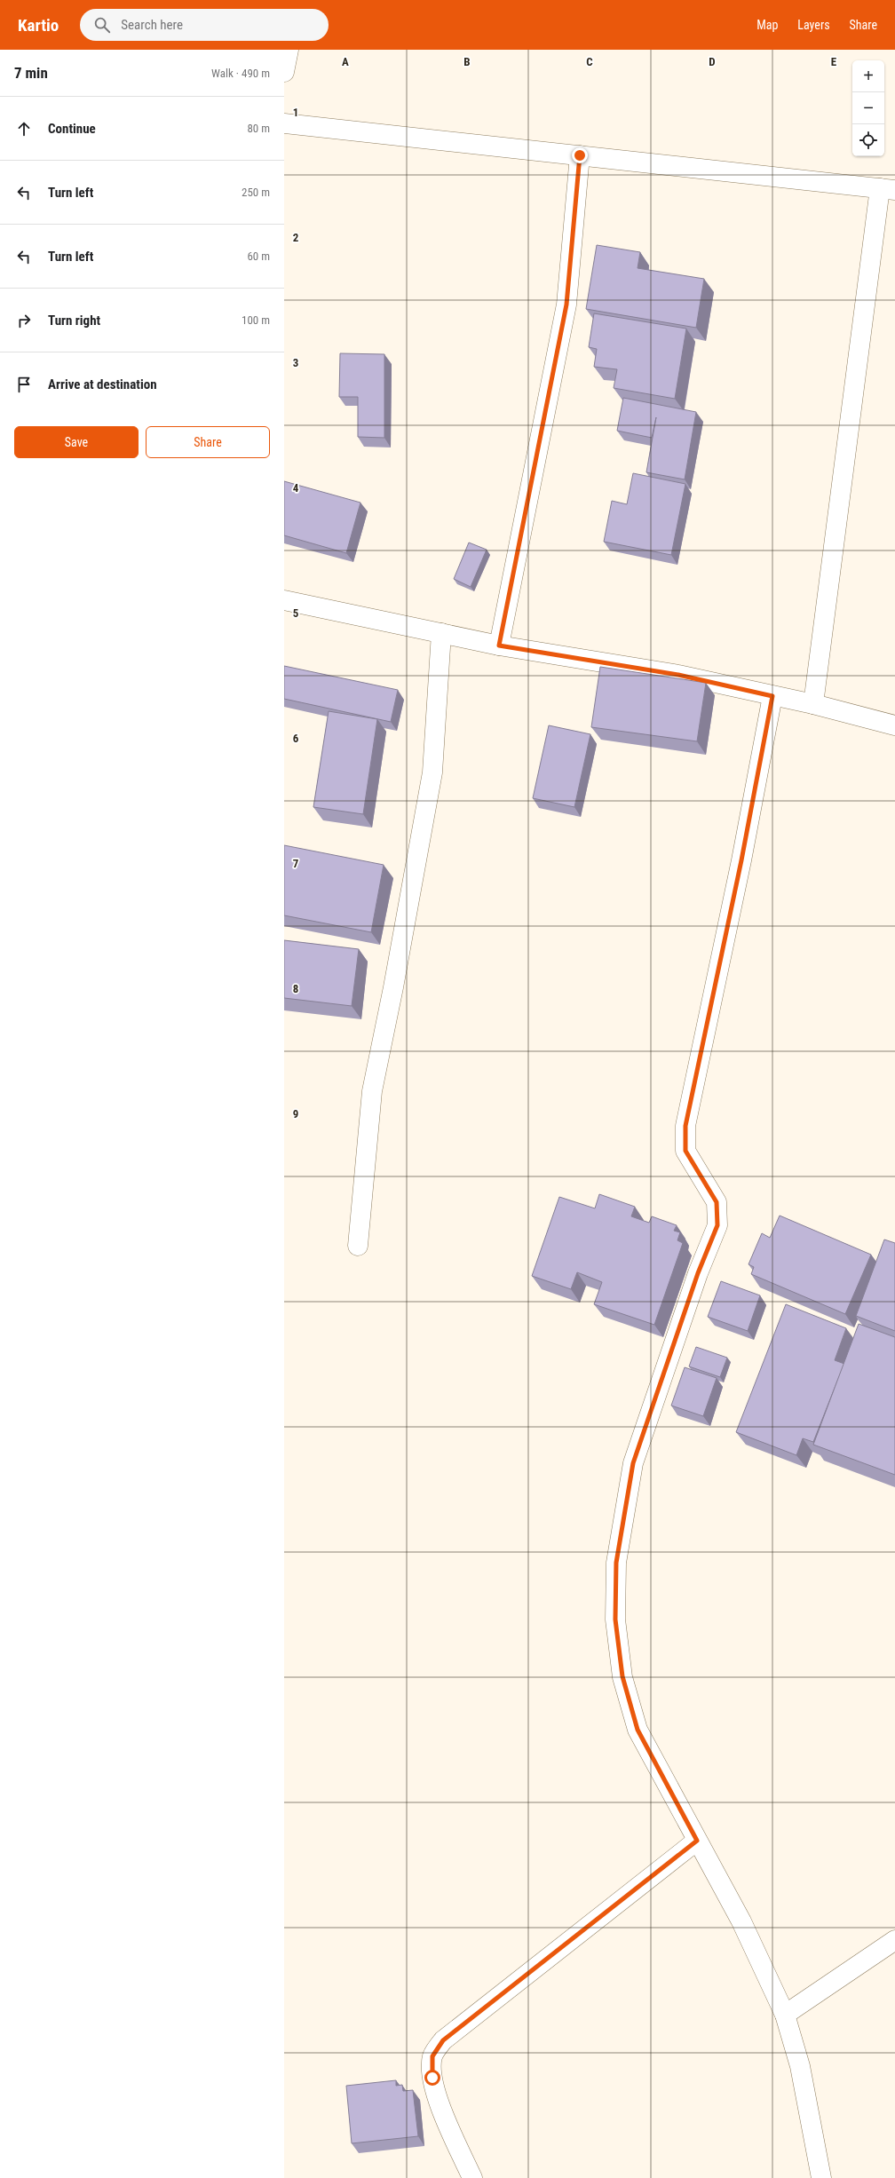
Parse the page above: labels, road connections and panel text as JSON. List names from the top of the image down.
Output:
{
  "page": {
    "header": "Kartio",
    "search": "Search here",
    "nav": ["Map", "Layers", "Share"],
    "heading": ["7 min", "Walk · 490 m"],
    "map_buttons": ["+", "−"],
    "list": [
      ["Continue", "80 m"],
      ["Turn left", "250 m"],
      ["Turn left", "60 m"],
      ["Turn right", "100 m"],
      "Arrive at destination"
    ],
    "buttons": ["Save", "Share"]
  },
  "grid": {
    "columns": [
      "A",
      "B",
      "C",
      "D",
      "E"
    ],
    "rows": [
      "1",
      "2",
      "3",
      "4",
      "5",
      "6",
      "7",
      "8",
      "9"
    ]
  }
}
